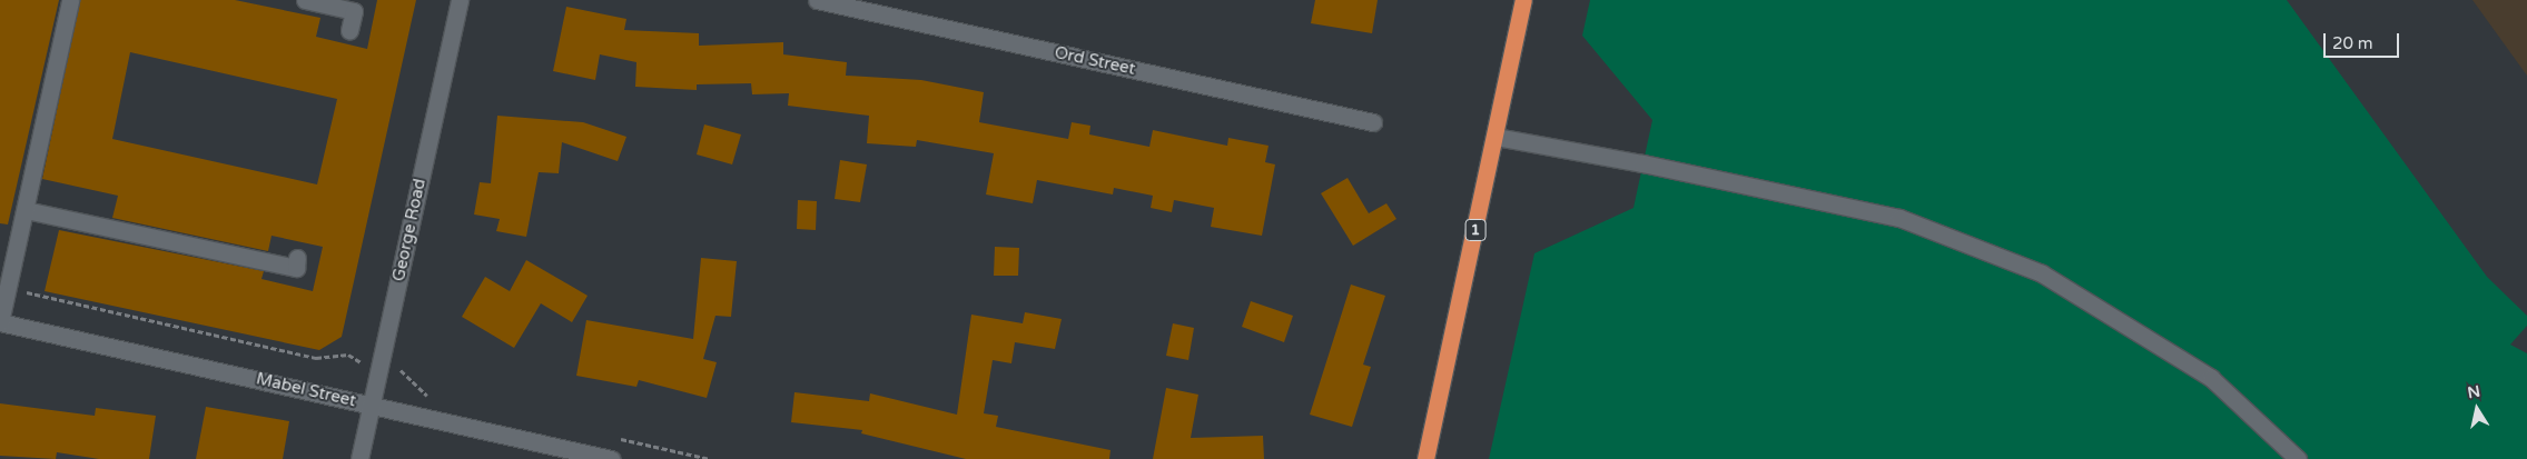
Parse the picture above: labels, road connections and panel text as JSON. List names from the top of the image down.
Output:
{
  "streets": {
    "highway": ["1"],
    "street": ["Ord Street", "George Road", "Mabel Street"]
  },
  "crossings": [
    ["George Road", "Mabel Street"]
  ],
  "scale_bar": "20 m",
  "north": "top"
}
